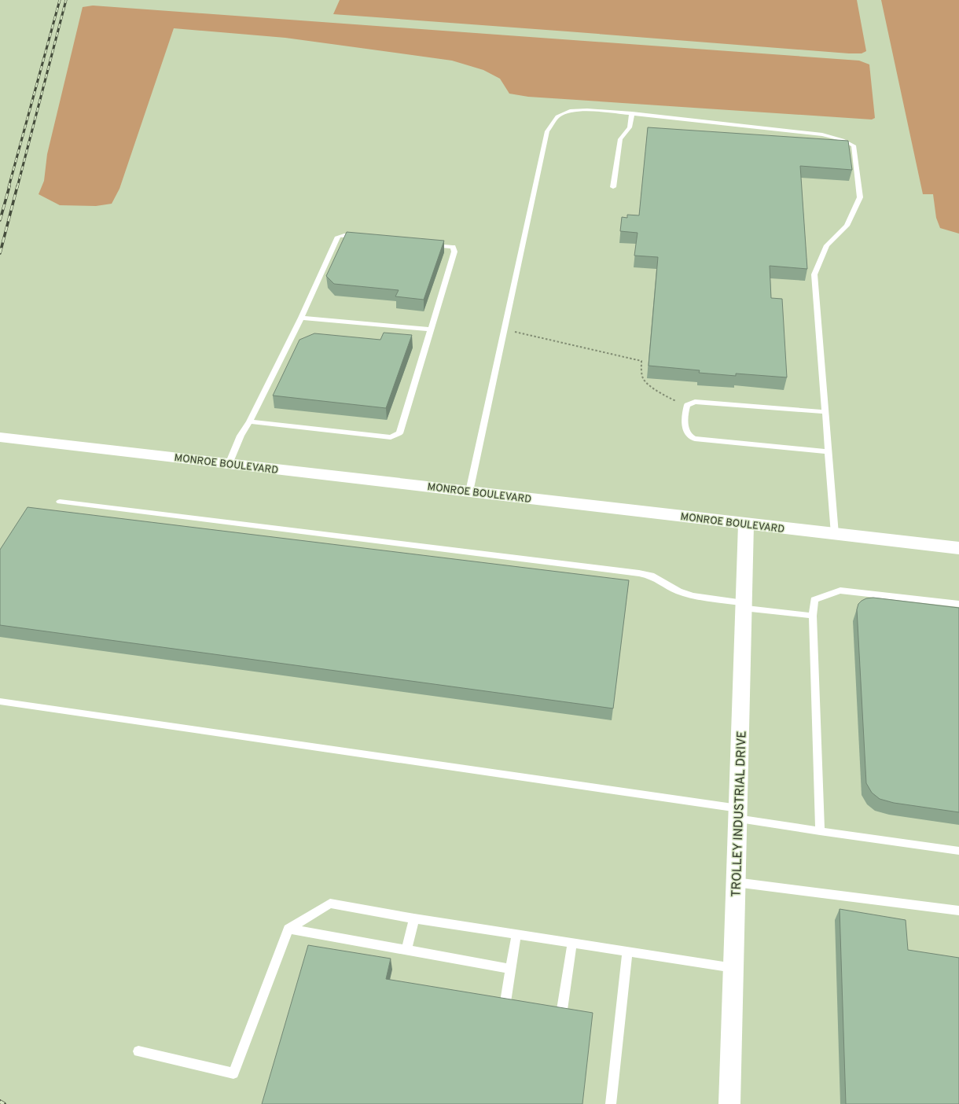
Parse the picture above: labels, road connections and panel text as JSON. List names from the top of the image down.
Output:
{
  "streets": {
    "street": ["MONROE BOULEVARD", "TROLLEY INDUSTRIAL DRIVE"]
  },
  "crossings": [
    ["MONROE BOULEVARD", "TROLLEY INDUSTRIAL DRIVE"]
  ]
}
